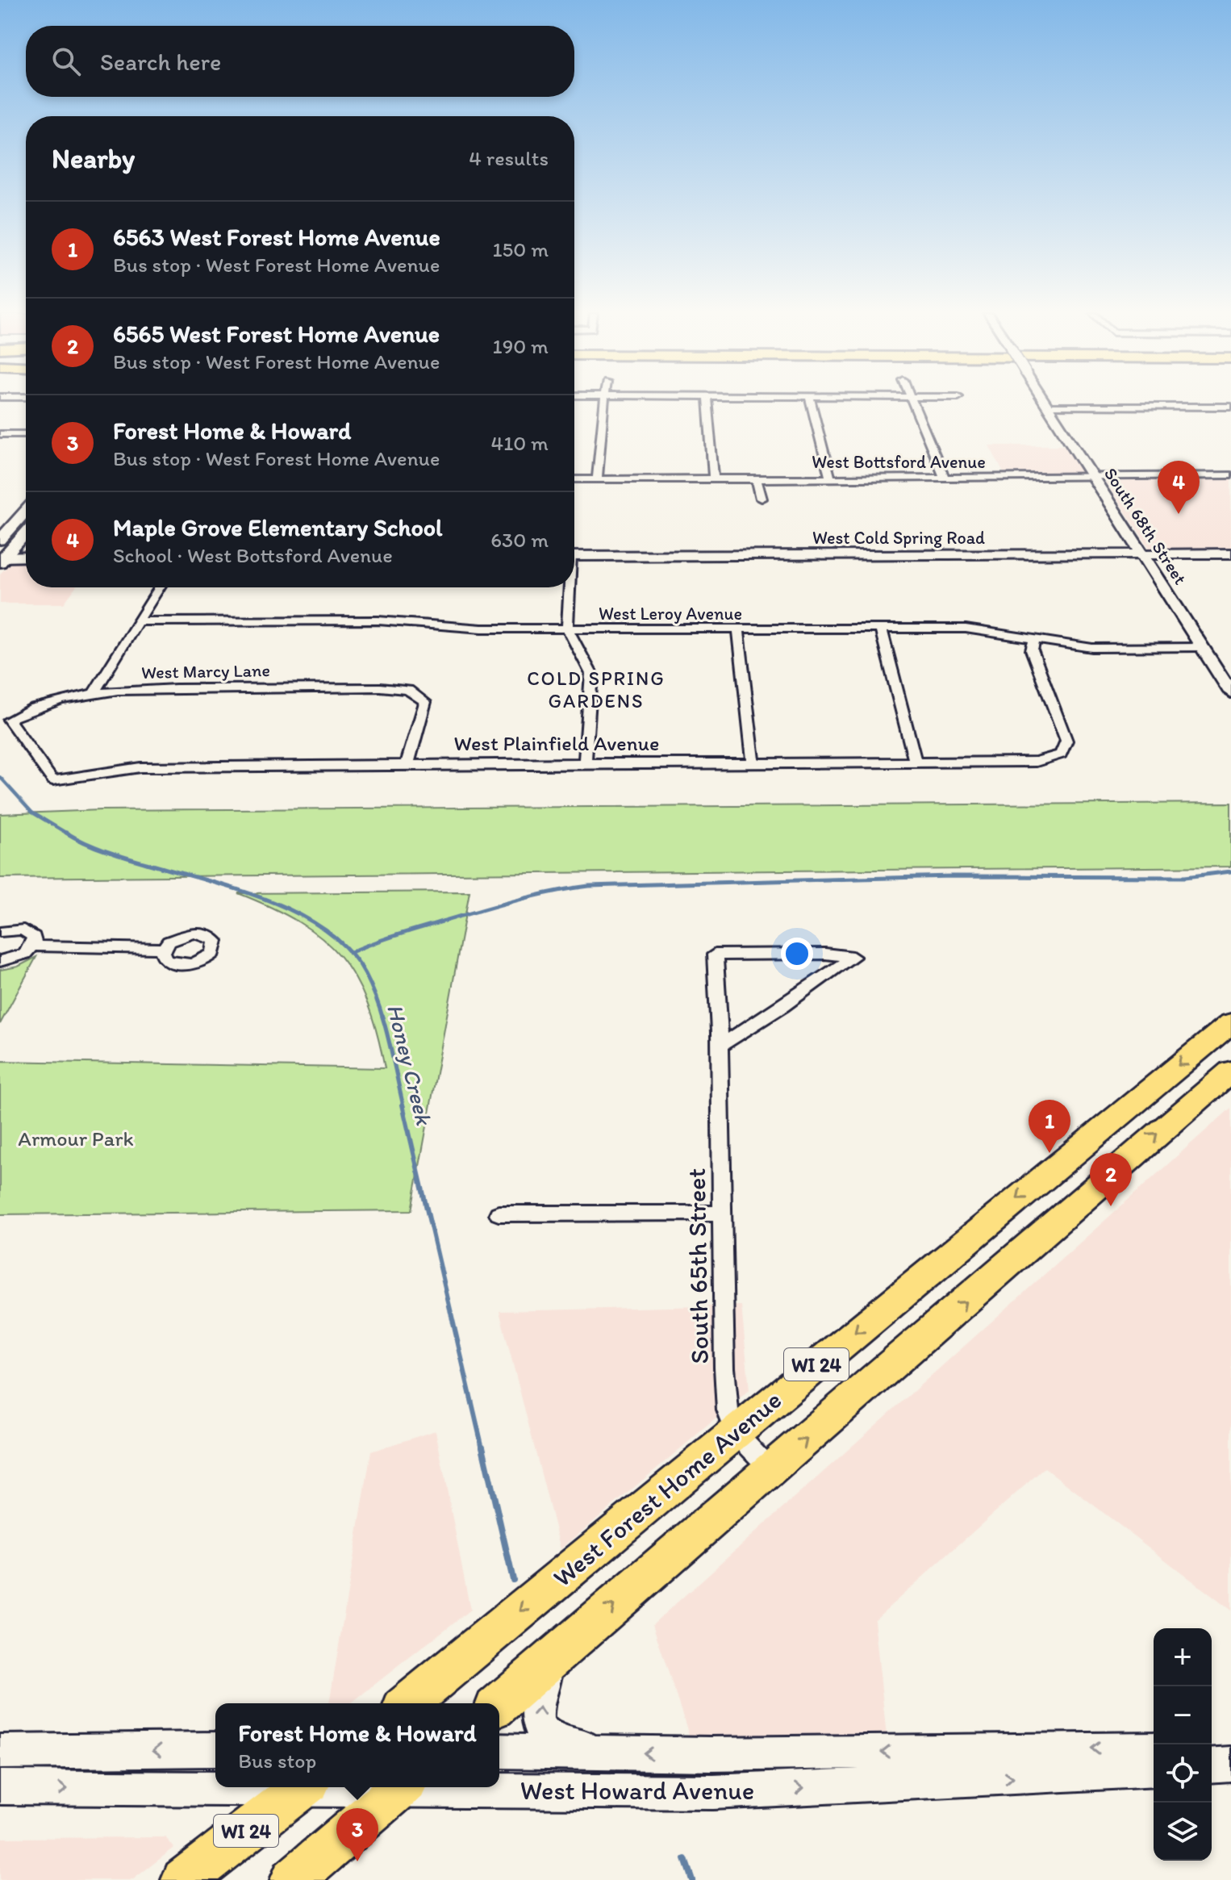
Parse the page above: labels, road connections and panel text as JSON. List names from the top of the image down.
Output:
{
  "streets": {
    "main road": ["WI 24", "West Forest Home Avenue"],
    "street": [
      "West Bottsford Avenue",
      "South 68th Street",
      "West Cold Spring Road",
      "West Leroy Avenue",
      "West Marcy Lane",
      "West Plainfield Avenue",
      "South 65th Street",
      "West Howard Avenue"
    ]
  },
  "crossings": [
    ["West Bottsford Avenue", "South 68th Street"],
    ["South 68th Street", "West Cold Spring Road"],
    ["South 68th Street", "West Leroy Avenue"],
    ["West Leroy Avenue", "West Plainfield Avenue"],
    ["West Marcy Lane", "West Plainfield Avenue"],
    ["South 65th Street", "WI 24"],
    ["South 65th Street", "West Forest Home Avenue"]
  ],
  "districts": ["COLD SPRING GARDENS"],
  "water": ["Honey Creek"],
  "parks": ["Armour Park"],
  "page": {
    "search": "Search here",
    "heading": ["Nearby", "4 results"],
    "list": [
      {
        "mark": "1",
        "name": "6563 West Forest Home Avenue",
        "note": "Bus stop · West Forest Home Avenue",
        "value": "150 m"
      },
      {
        "mark": "2",
        "name": "6565 West Forest Home Avenue",
        "note": "Bus stop · West Forest Home Avenue",
        "value": "190 m"
      },
      {
        "mark": "3",
        "name": "Forest Home & Howard",
        "note": "Bus stop · West Forest Home Avenue",
        "value": "410 m"
      },
      {
        "mark": "4",
        "name": "Maple Grove Elementary School",
        "note": "School · West Bottsford Avenue",
        "value": "630 m"
      }
    ],
    "pins": [
      "4",
      "1",
      "2",
      "3"
    ],
    "map_buttons": ["+", "−"],
    "popup": ["Forest Home & Howard", "Bus stop"]
  }
}
